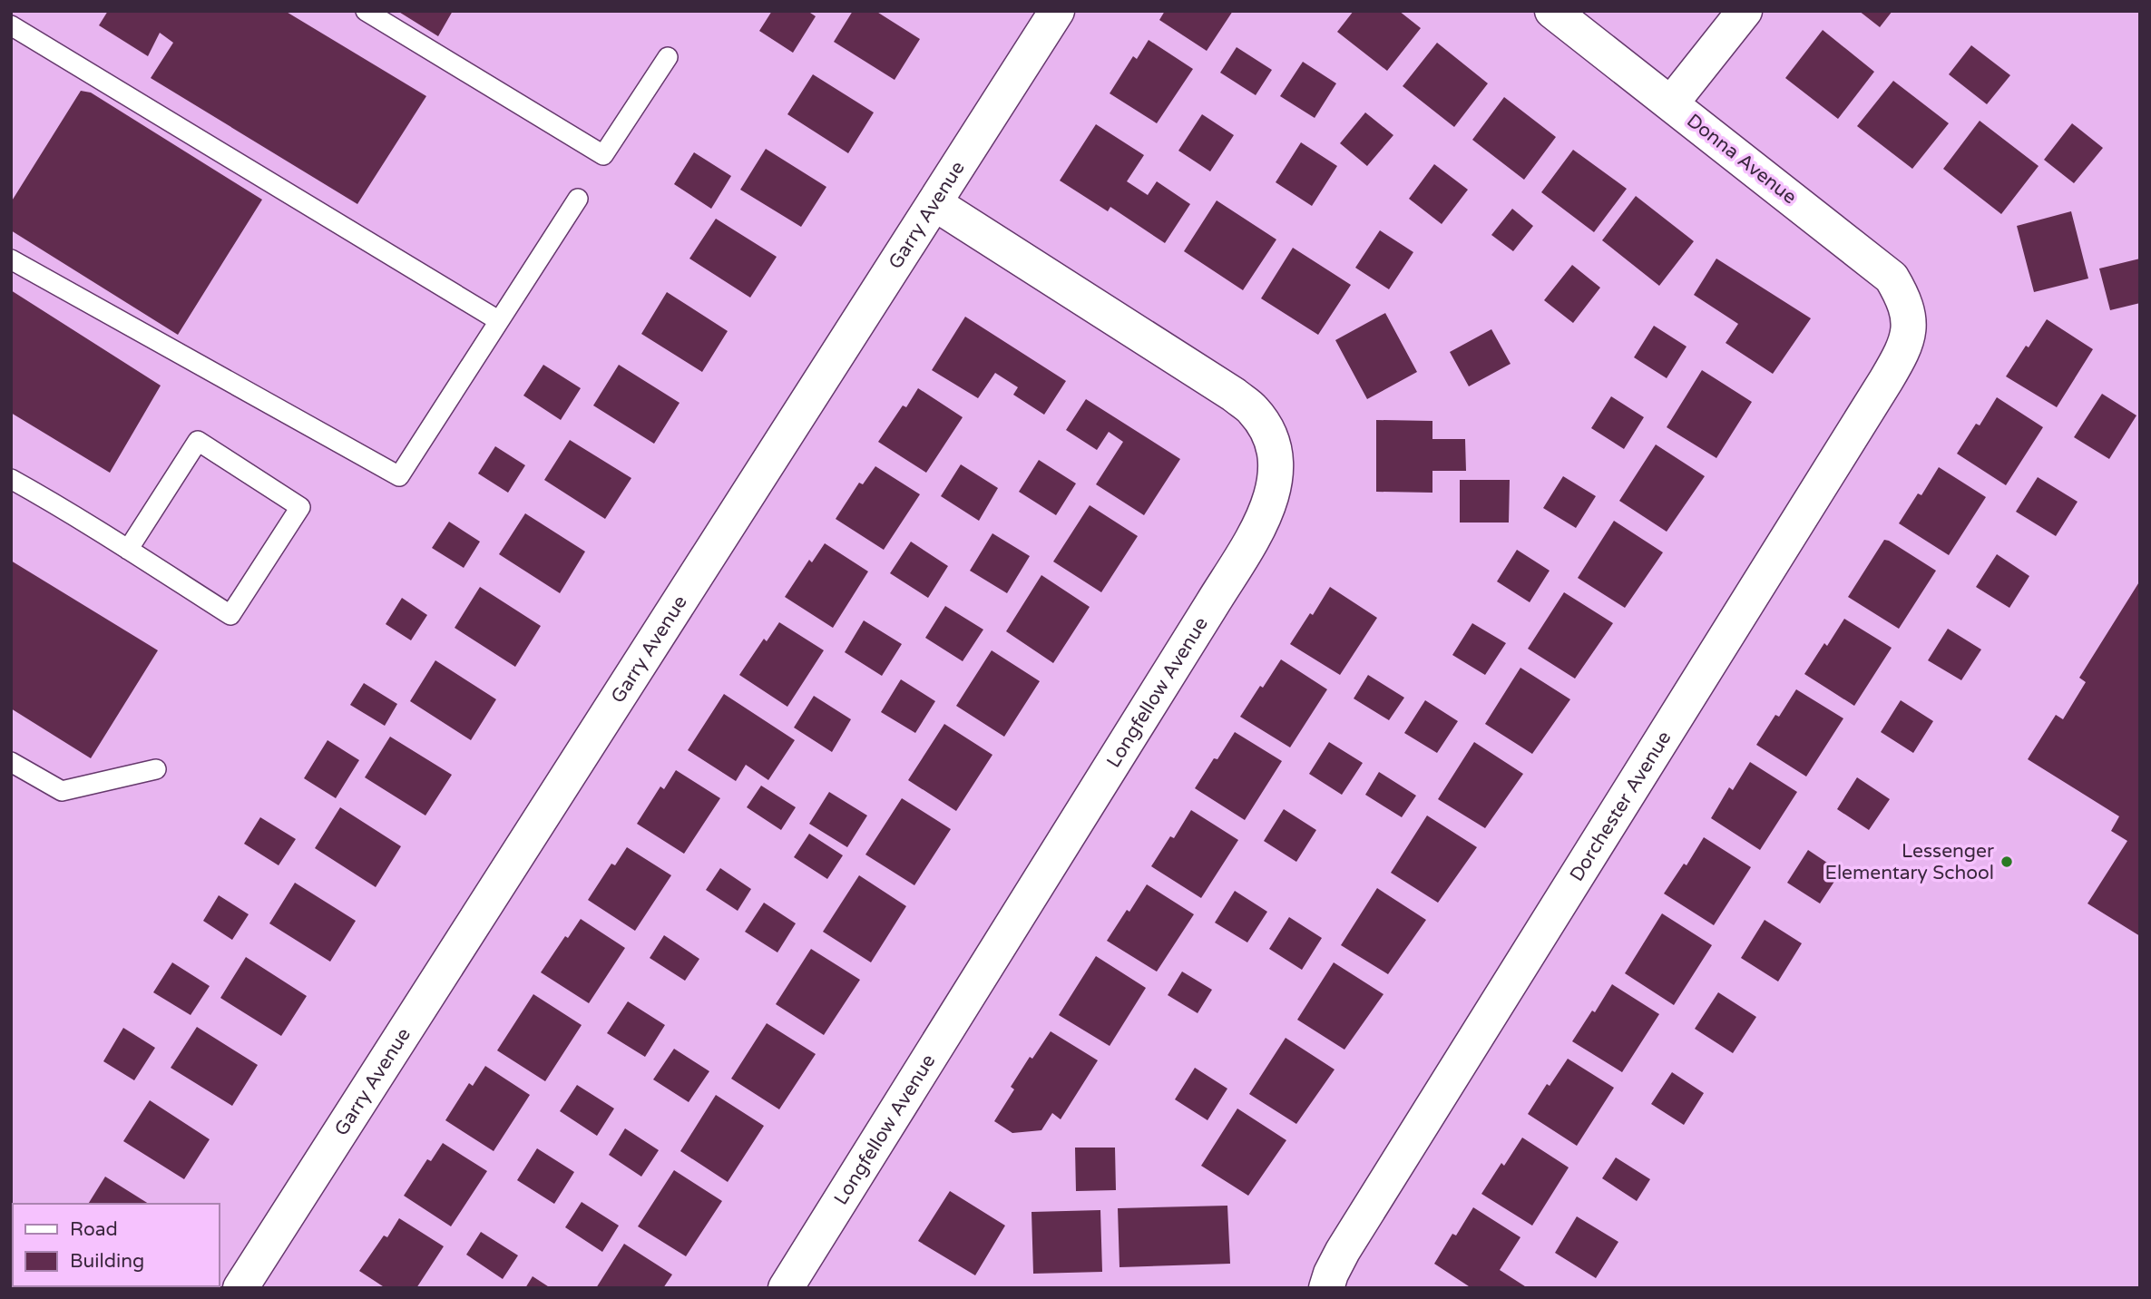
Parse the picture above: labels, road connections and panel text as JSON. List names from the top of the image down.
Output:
{
  "streets": {
    "street": [
      "Donna Avenue",
      "Garry Avenue",
      "Longfellow Avenue",
      "Dorchester Avenue"
    ]
  },
  "crossings": [
    ["Donna Avenue", "Dorchester Avenue"],
    ["Garry Avenue", "Longfellow Avenue"]
  ],
  "places": ["Lessenger Elementary School"],
  "legend": ["Road", "Building"]
}
